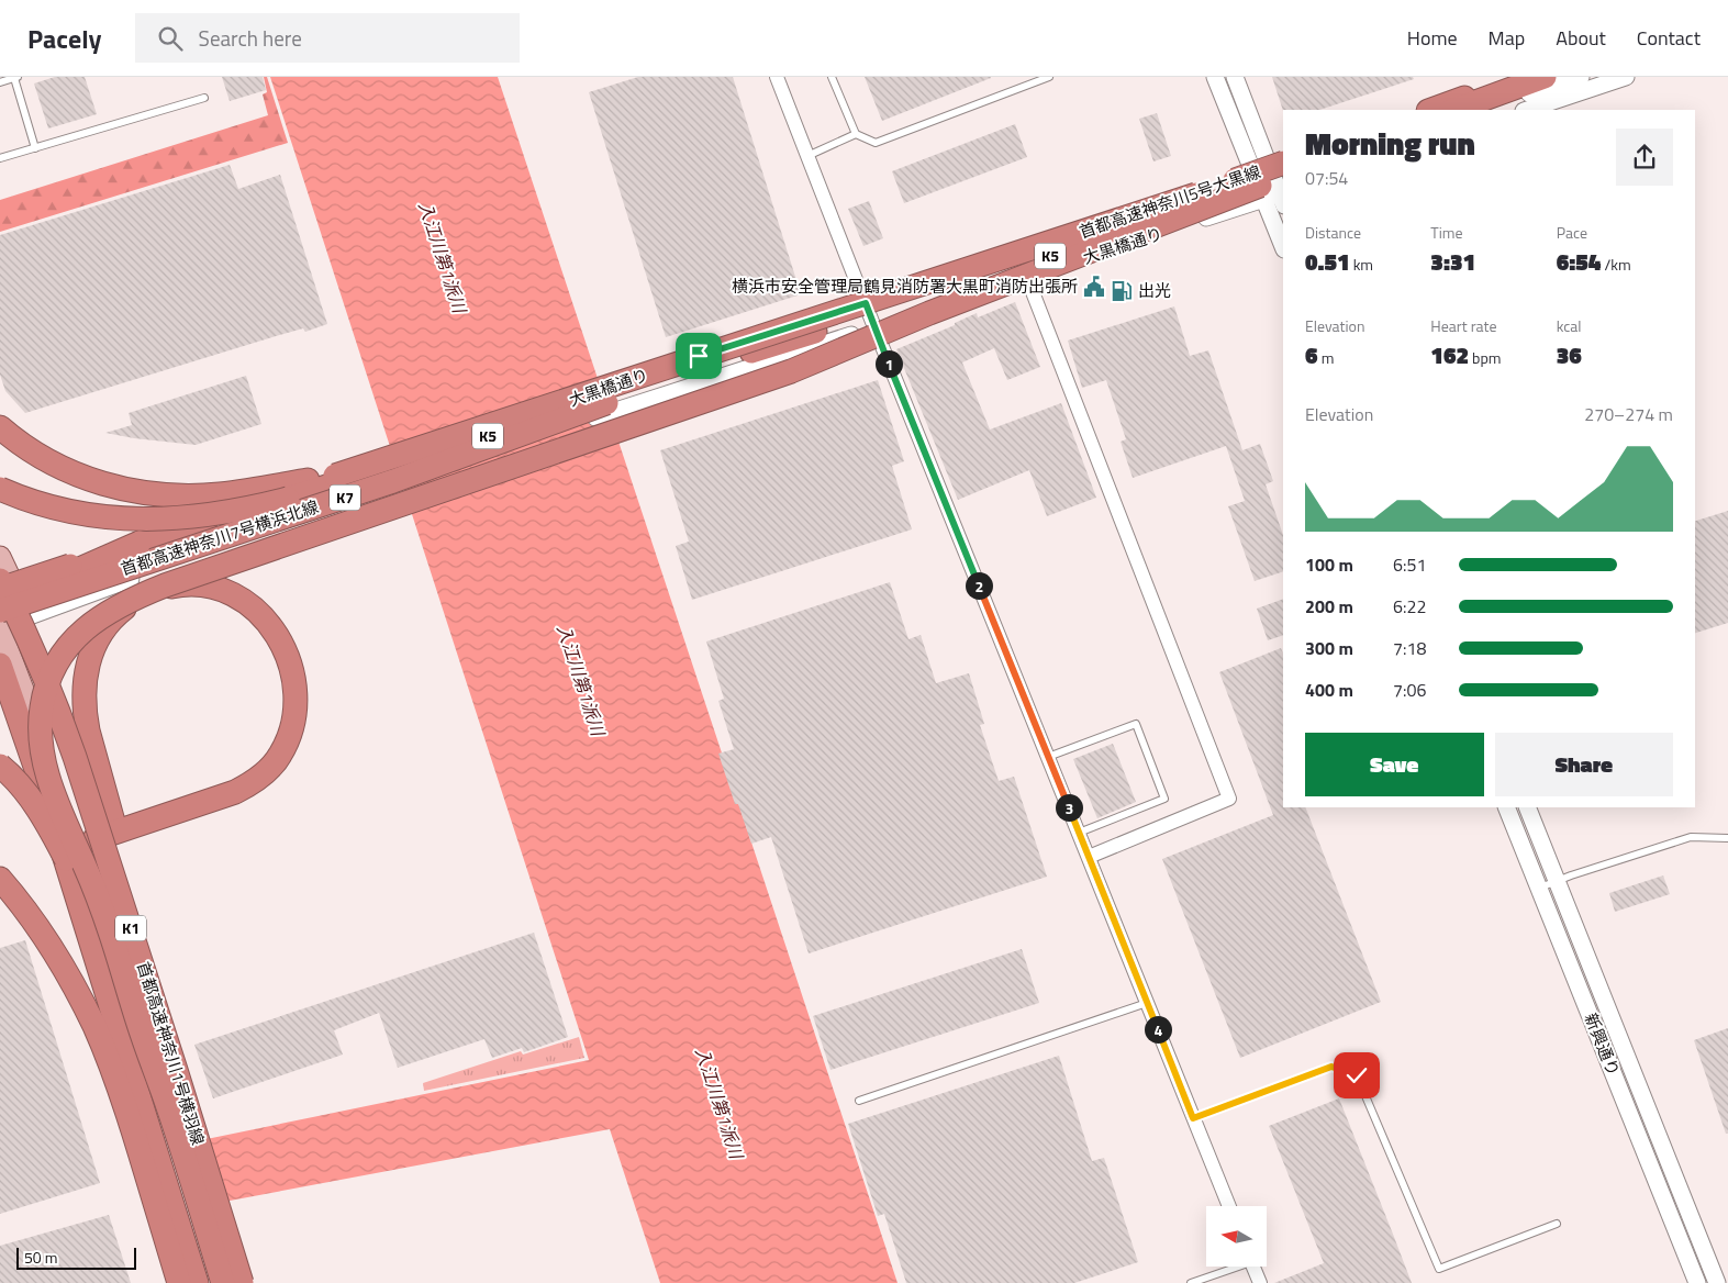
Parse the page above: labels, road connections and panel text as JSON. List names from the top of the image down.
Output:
{
  "streets": {
    "highway": [
      "首都高速神奈川5号大黒線",
      "K5",
      "K7",
      "首都高速神奈川7号横浜北線",
      "K1",
      "首都高速神奈川1号横羽線"
    ],
    "street": ["大黒橋通り", "新興通り"]
  },
  "crossings": [
    ["首都高速神奈川5号大黒線", "大黒橋通り"],
    ["首都高速神奈川5号大黒線", "K5"],
    ["首都高速神奈川5号大黒線", "首都高速神奈川7号横浜北線"],
    ["大黒橋通り", "首都高速神奈川7号横浜北線"],
    ["大黒橋通り", "首都高速神奈川1号横羽線"],
    ["K5", "首都高速神奈川7号横浜北線"],
    ["首都高速神奈川7号横浜北線", "首都高速神奈川1号横羽線"]
  ],
  "water": ["入江川第1派川"],
  "places": {
    "public building": ["横浜市安全管理局鶴見消防署大黒町消防出張所"],
    "fuel station": ["出光"]
  },
  "scale_bar": "50 m",
  "north": "left",
  "page": {
    "header": "Pacely",
    "search": "Search here",
    "nav": [
      "Home",
      "Map",
      "About",
      "Contact"
    ],
    "heading": ["Morning run", "07:54"],
    "stats": [
      ["Distance", "0.51 km"],
      ["Time", "3:31"],
      ["Pace", "6:54 /km"],
      ["Elevation", "6 m"],
      ["Heart rate", "162 bpm"],
      ["kcal", "36"]
    ],
    "pins": [
      "1",
      "2",
      "3",
      "4"
    ],
    "chart": ["Elevation", "270–274 m"],
    "list": [
      {
        "name": "100 m",
        "note": "6:51"
      },
      {
        "name": "200 m",
        "note": "6:22"
      },
      {
        "name": "300 m",
        "note": "7:18"
      },
      {
        "name": "400 m",
        "note": "7:06"
      }
    ],
    "buttons": ["Save", "Share"],
    "scale": "50 m"
  }
}
